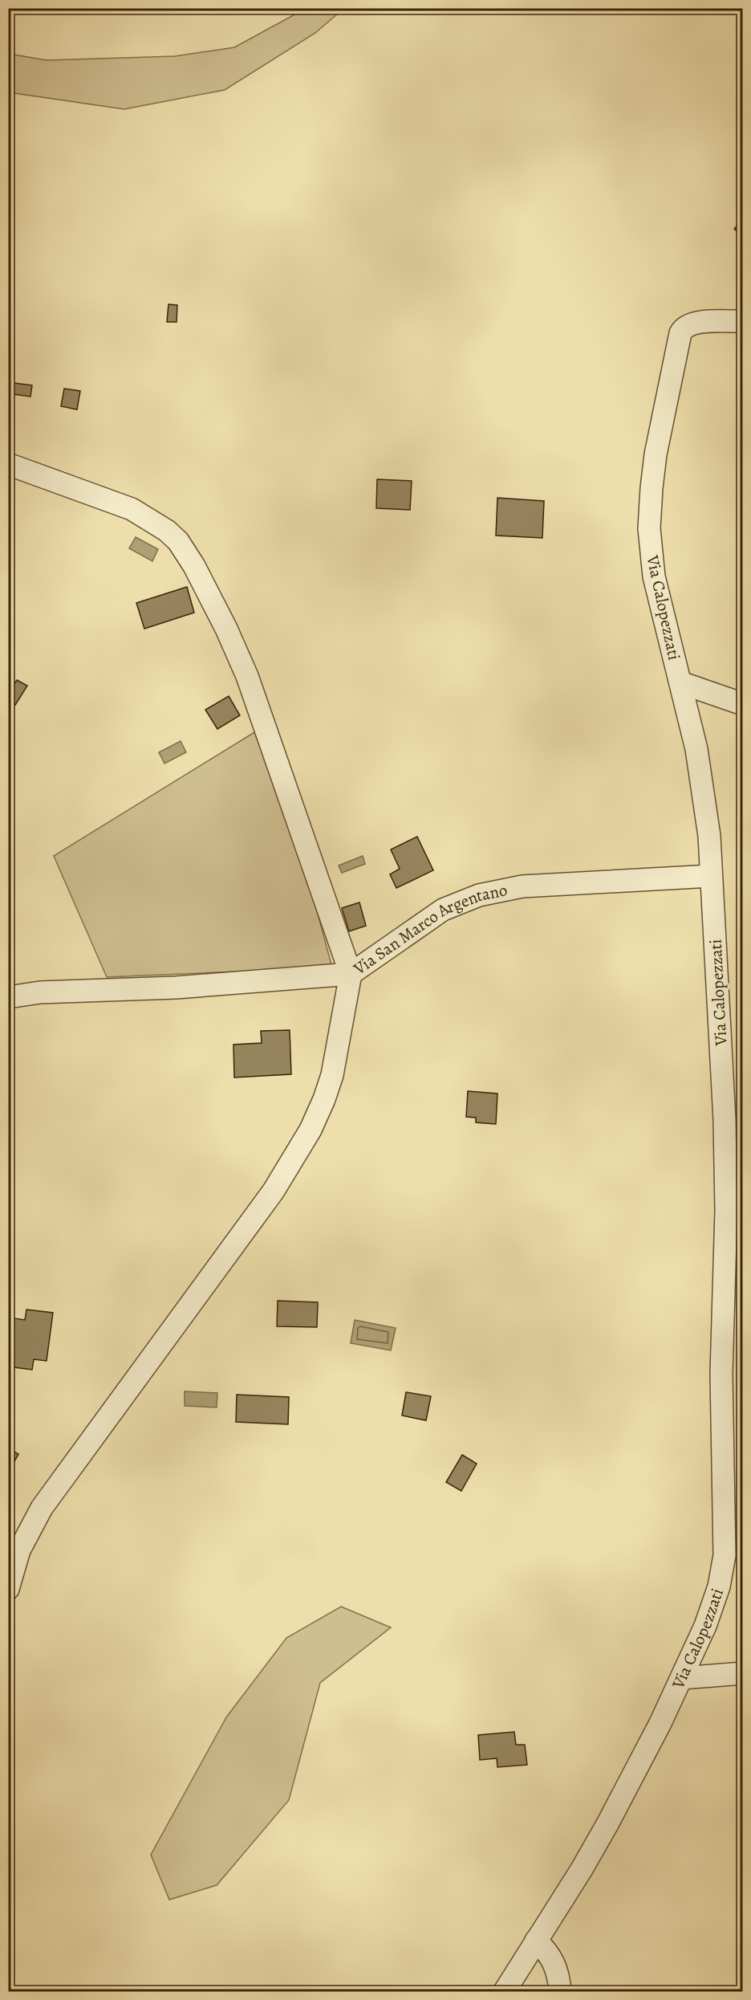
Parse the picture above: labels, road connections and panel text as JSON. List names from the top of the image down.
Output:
{
  "streets": {
    "street": ["Via Calopezzati", "Via San Marco Argentano"]
  },
  "crossings": [
    ["Via Calopezzati", "Via San Marco Argentano"]
  ]
}
